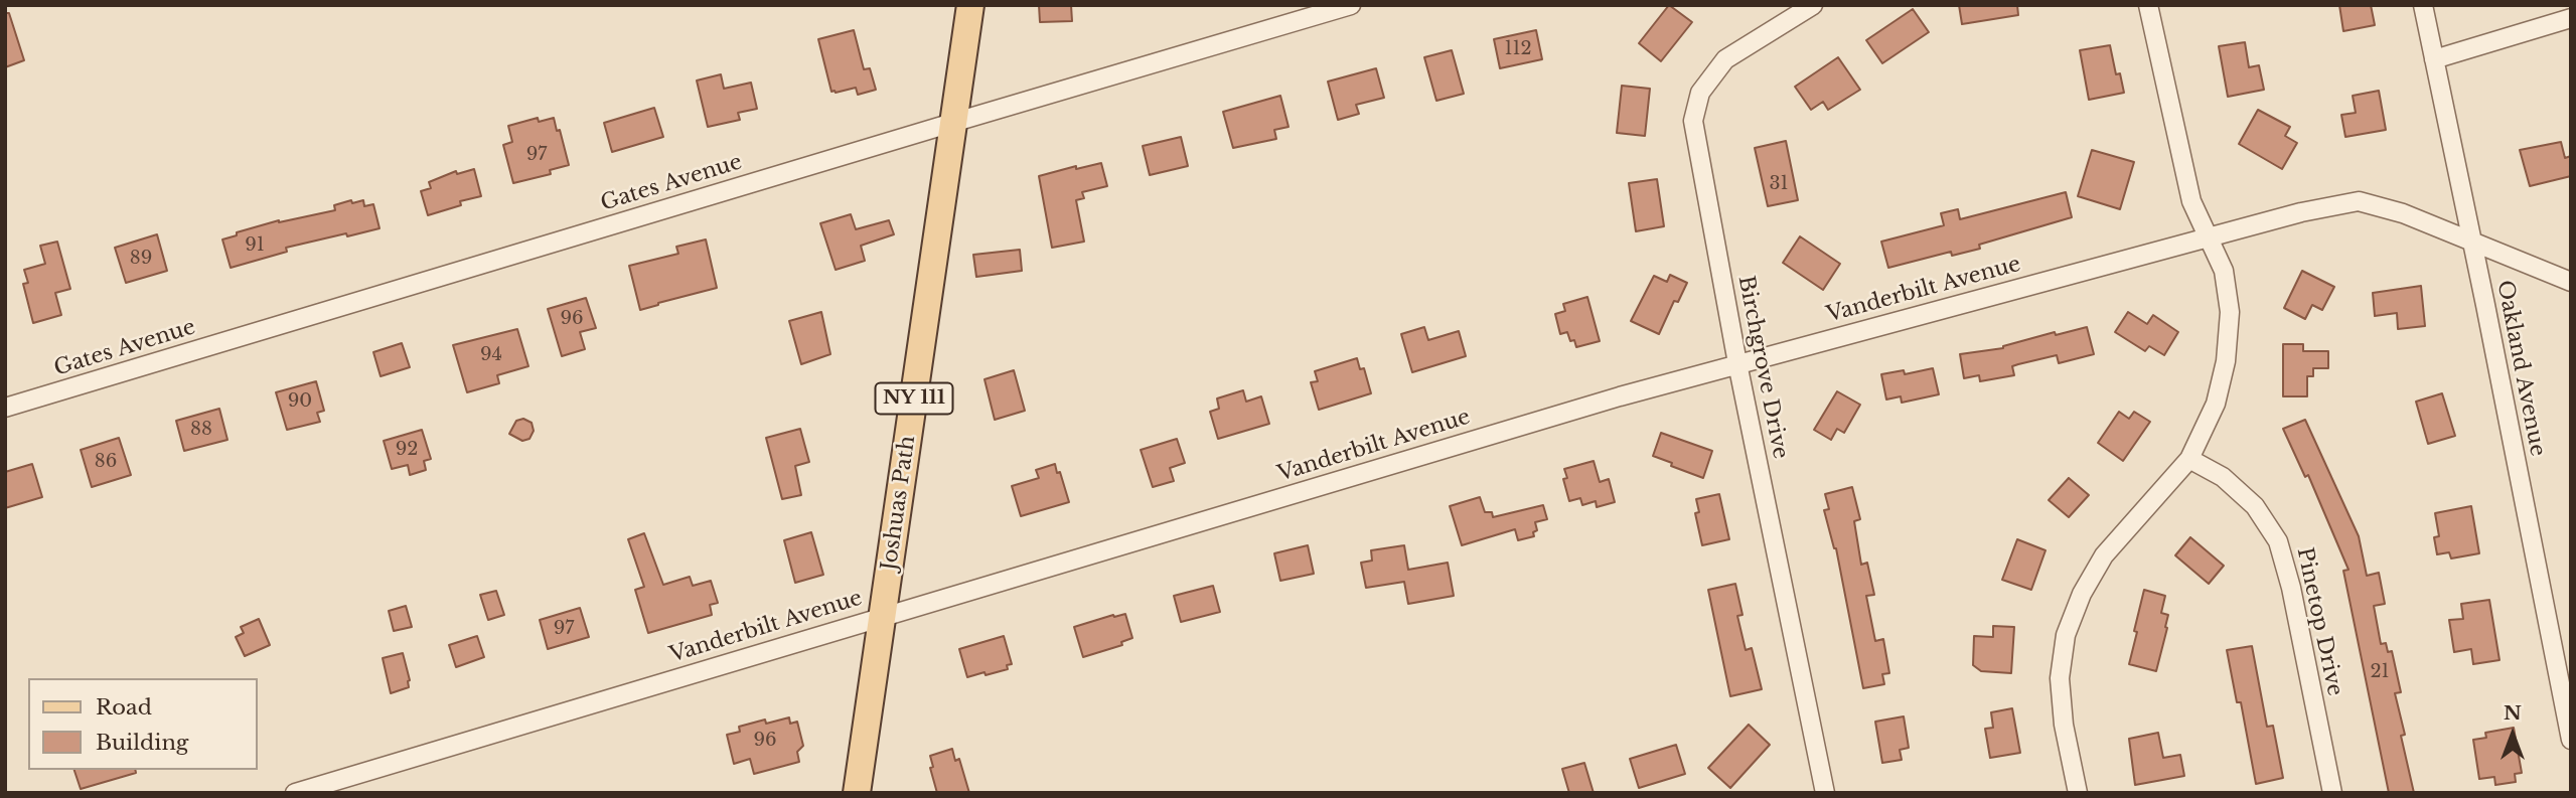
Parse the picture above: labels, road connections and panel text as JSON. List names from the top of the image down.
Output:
{
  "streets": {
    "main road": ["NY 111", "Joshuas Path"],
    "street": [
      "Gates Avenue",
      "Vanderbilt Avenue",
      "Birchgrove Drive",
      "Oakland Avenue",
      "Pinetop Drive"
    ]
  },
  "crossings": [
    ["Gates Avenue", "Joshuas Path"],
    ["Vanderbilt Avenue", "Birchgrove Drive"],
    ["Vanderbilt Avenue", "Oakland Avenue"],
    ["Vanderbilt Avenue", "Joshuas Path"]
  ],
  "house_numbers": [
    "112",
    "97",
    "31",
    "91",
    "89",
    "96",
    "94",
    "90",
    "88",
    "92",
    "86",
    "97",
    "21",
    "96"
  ],
  "legend": ["Road", "Building"],
  "north": "top"
}
